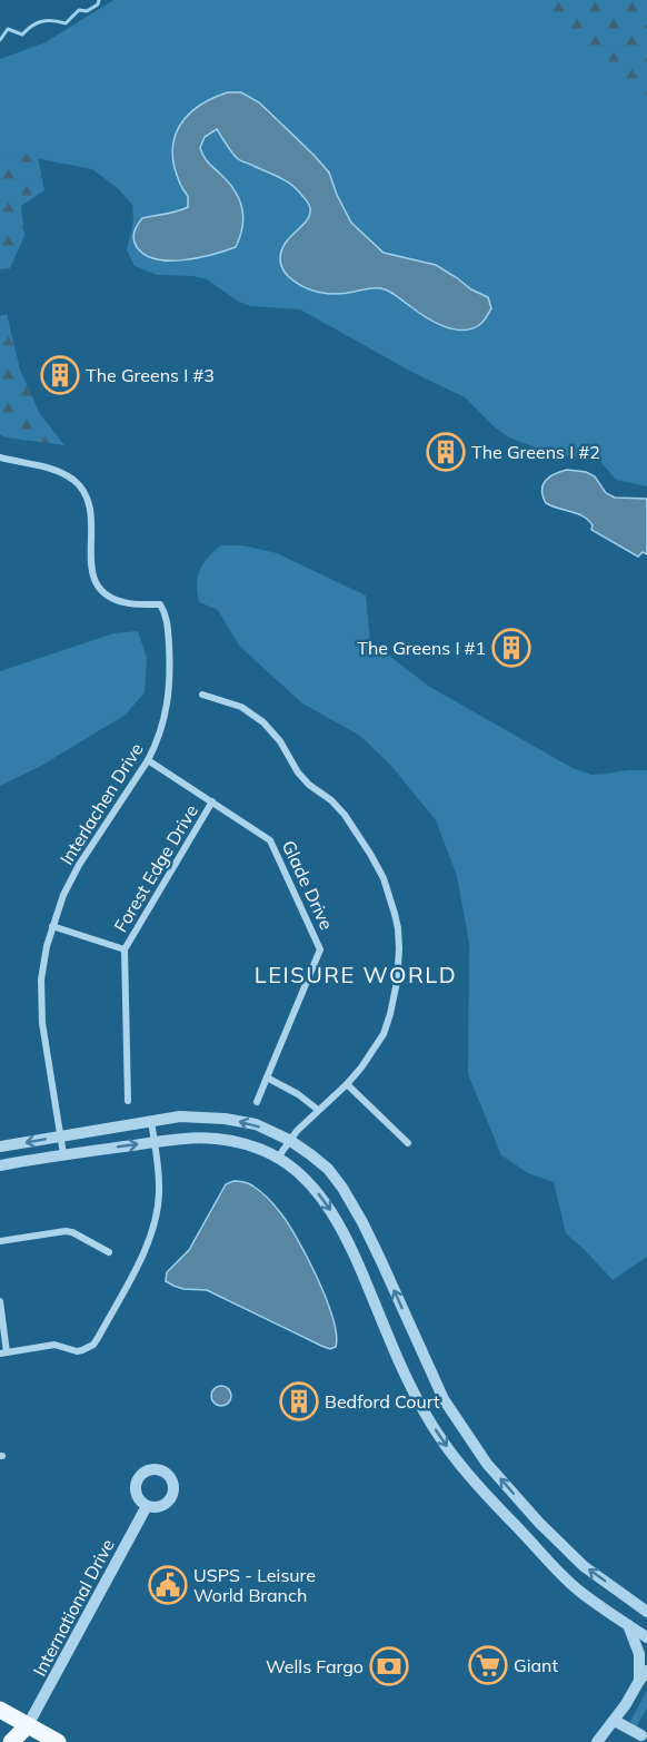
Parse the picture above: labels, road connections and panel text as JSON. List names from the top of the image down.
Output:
{
  "streets": {
    "street": [
      "Interlachen Drive",
      "Forest Edge Drive",
      "Glade Drive",
      "International Drive"
    ]
  },
  "crossings": [
    ["Interlachen Drive", "Forest Edge Drive"],
    ["Interlachen Drive", "Glade Drive"],
    ["Forest Edge Drive", "Glade Drive"]
  ],
  "districts": ["LEISURE WORLD"],
  "places": {
    "building": [
      "The Greens I #3",
      "The Greens I #2",
      "The Greens I #1",
      "Bedford Court"
    ],
    "public building": ["USPS - Leisure World Branch"],
    "supermarket": ["Giant"],
    "bank": ["Wells Fargo"]
  }
}
